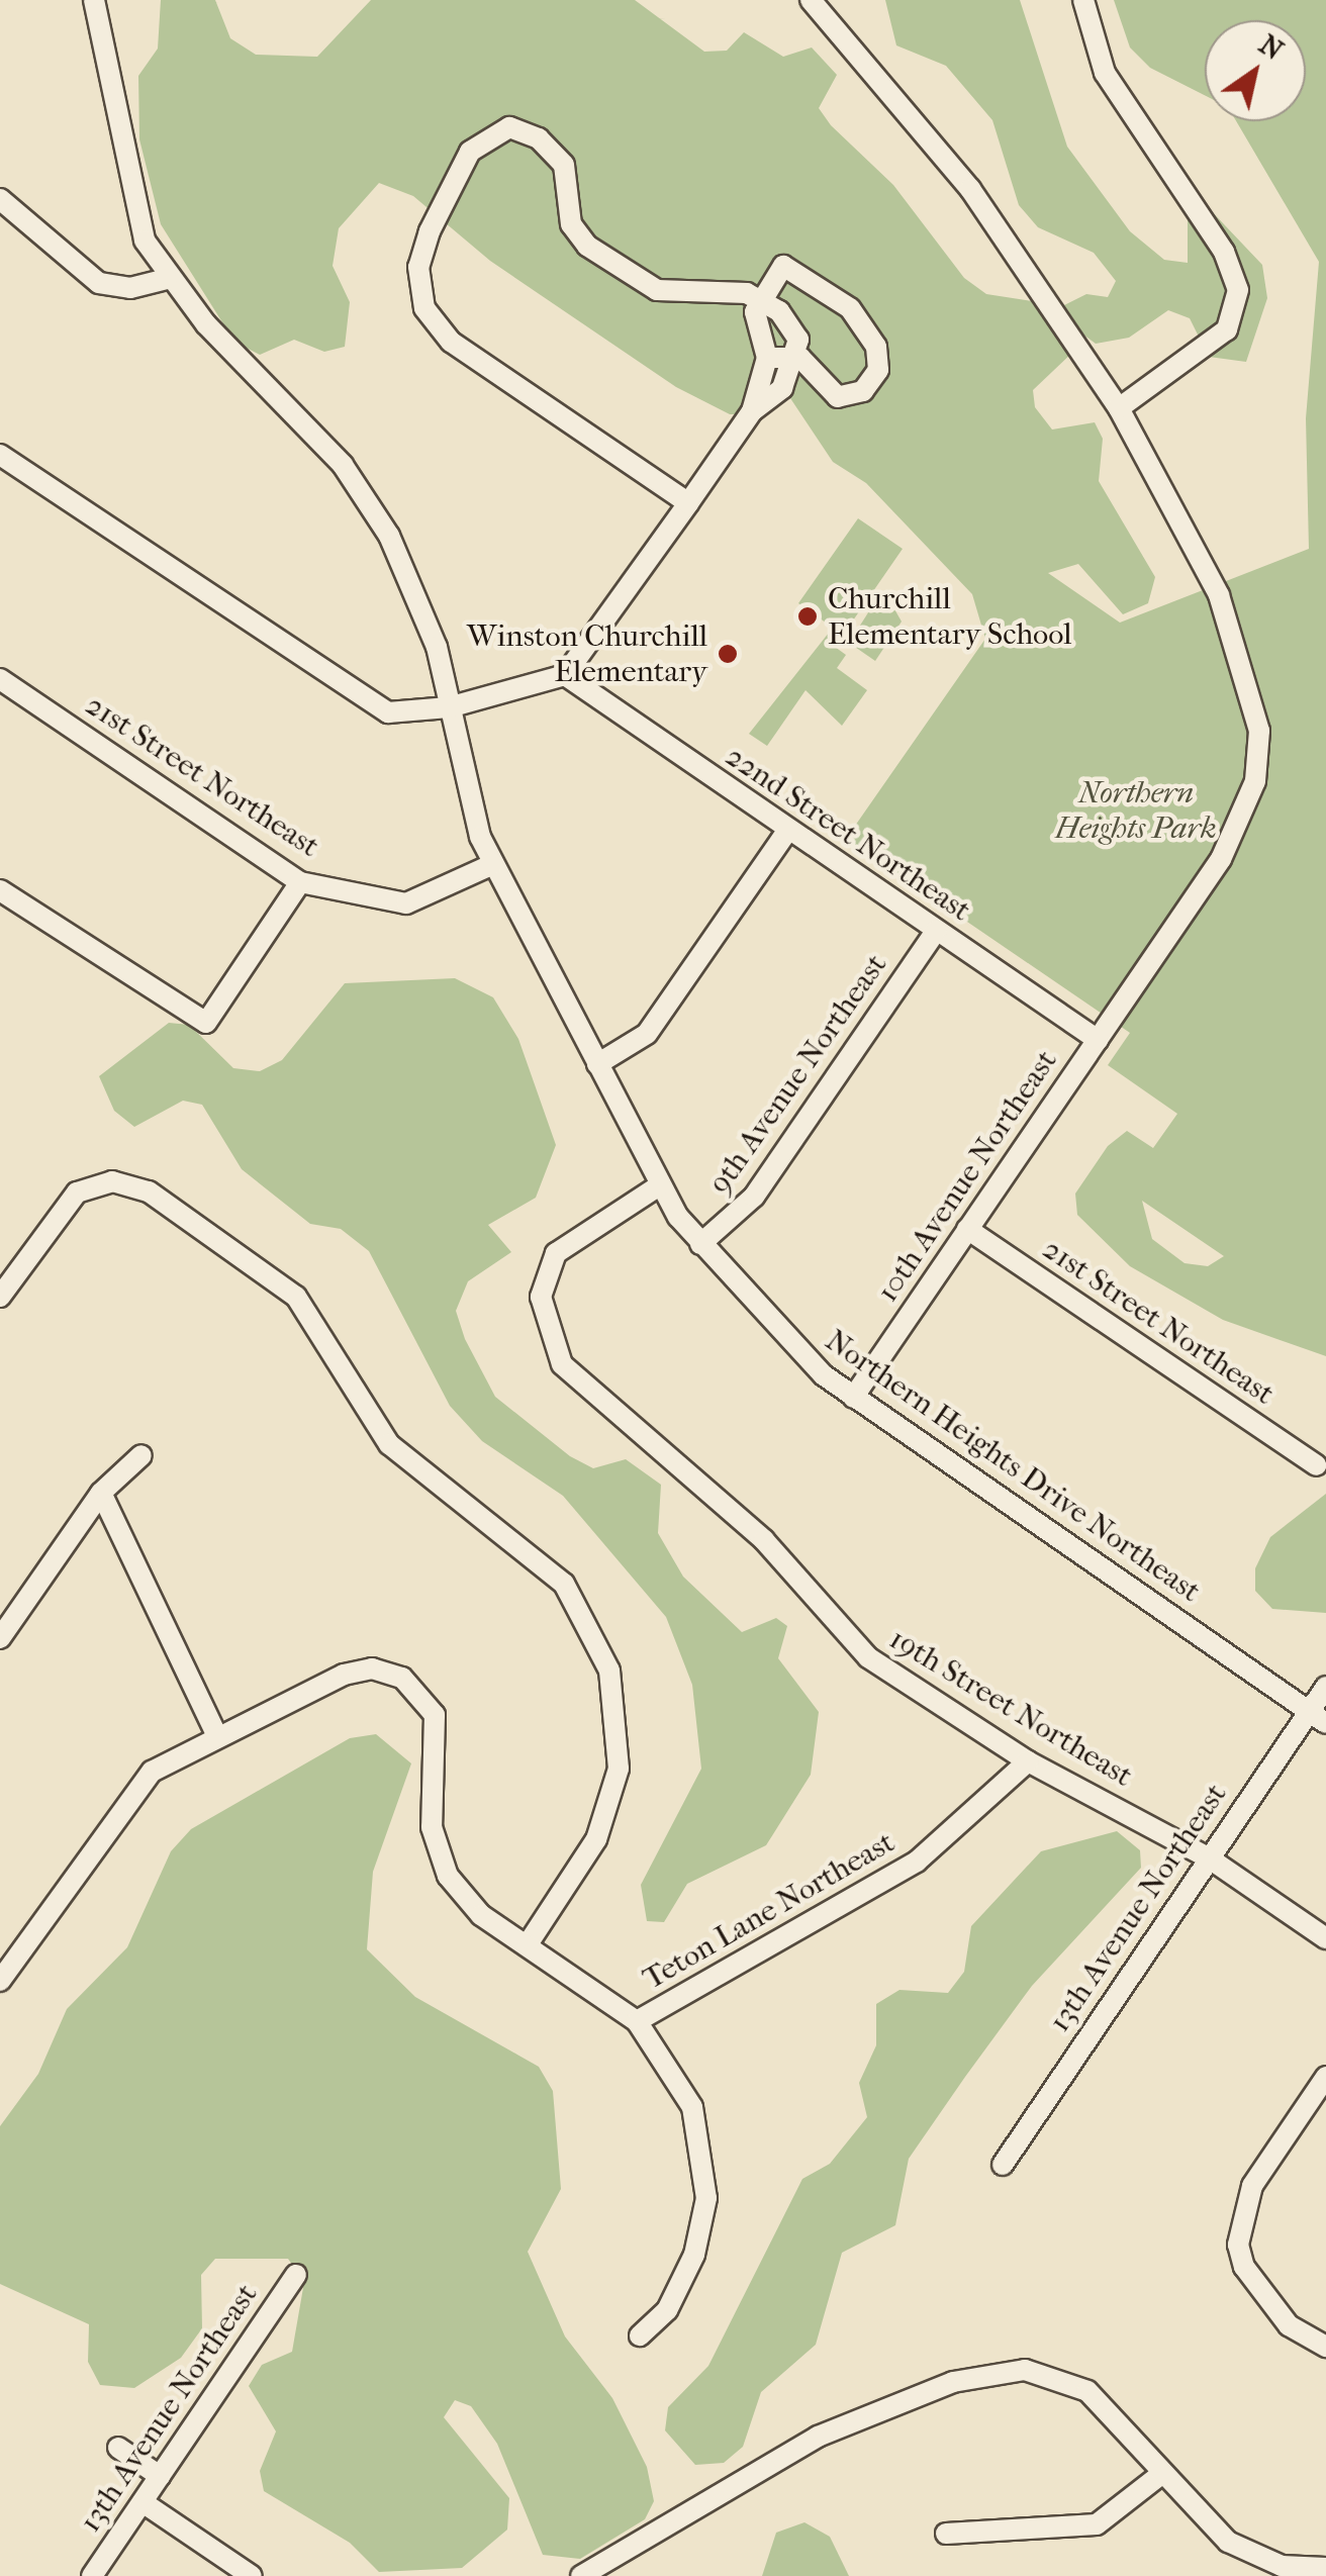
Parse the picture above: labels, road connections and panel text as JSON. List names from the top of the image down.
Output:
{
  "streets": {
    "street": [
      "21st Street Northeast",
      "22nd Street Northeast",
      "9th Avenue Northeast",
      "10th Avenue Northeast",
      "Northern Heights Drive Northeast",
      "19th Street Northeast",
      "13th Avenue Northeast",
      "Teton Lane Northeast"
    ]
  },
  "crossings": [
    ["21st Street Northeast", "10th Avenue Northeast"],
    ["21st Street Northeast", "Northern Heights Drive Northeast"],
    ["22nd Street Northeast", "9th Avenue Northeast"],
    ["22nd Street Northeast", "10th Avenue Northeast"],
    ["9th Avenue Northeast", "Northern Heights Drive Northeast"],
    ["10th Avenue Northeast", "Northern Heights Drive Northeast"],
    ["Northern Heights Drive Northeast", "19th Street Northeast"],
    ["Northern Heights Drive Northeast", "13th Avenue Northeast"],
    ["19th Street Northeast", "13th Avenue Northeast"],
    ["19th Street Northeast", "Teton Lane Northeast"]
  ],
  "parks": ["Northern Heights Park"],
  "places": ["Churchill Elementary School", "Winston Churchill Elementary"],
  "north": "top right"
}
